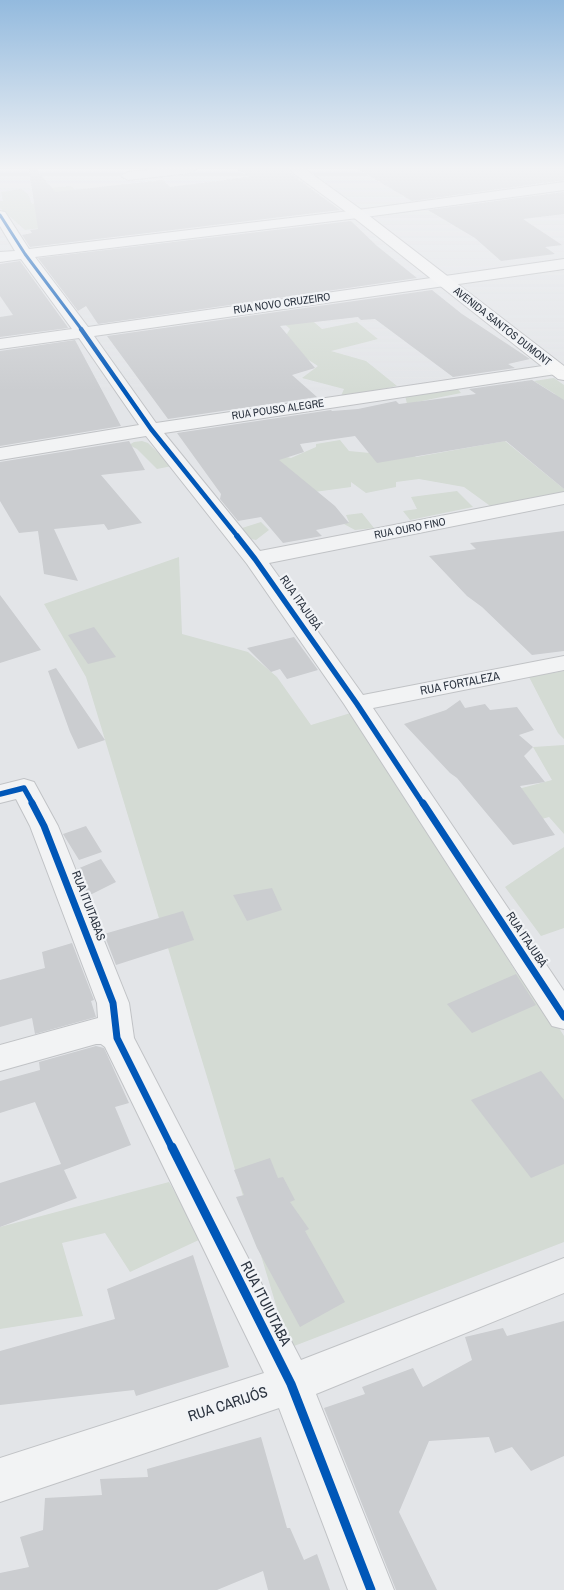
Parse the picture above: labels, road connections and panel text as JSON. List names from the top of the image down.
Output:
{
  "streets": {
    "main road": ["AVENIDA SANTOS DUMONT"],
    "street": [
      "RUA NOVO CRUZEIRO",
      "RUA POUSO ALEGRE",
      "RUA OURO FINO",
      "RUA ITAJUBÁ",
      "RUA FORTALEZA",
      "RUA ITUITABAS",
      "RUA ITUIUTABA",
      "RUA CARIJÓS"
    ]
  },
  "crossings": [
    ["RUA NOVO CRUZEIRO", "AVENIDA SANTOS DUMONT"],
    ["RUA NOVO CRUZEIRO", "RUA ITAJUBÁ"],
    ["AVENIDA SANTOS DUMONT", "RUA POUSO ALEGRE"],
    ["RUA POUSO ALEGRE", "RUA ITAJUBÁ"],
    ["RUA OURO FINO", "RUA ITAJUBÁ"],
    ["RUA ITAJUBÁ", "RUA FORTALEZA"],
    ["RUA ITUITABAS", "RUA ITUIUTABA"],
    ["RUA ITUIUTABA", "RUA CARIJÓS"]
  ]
}
